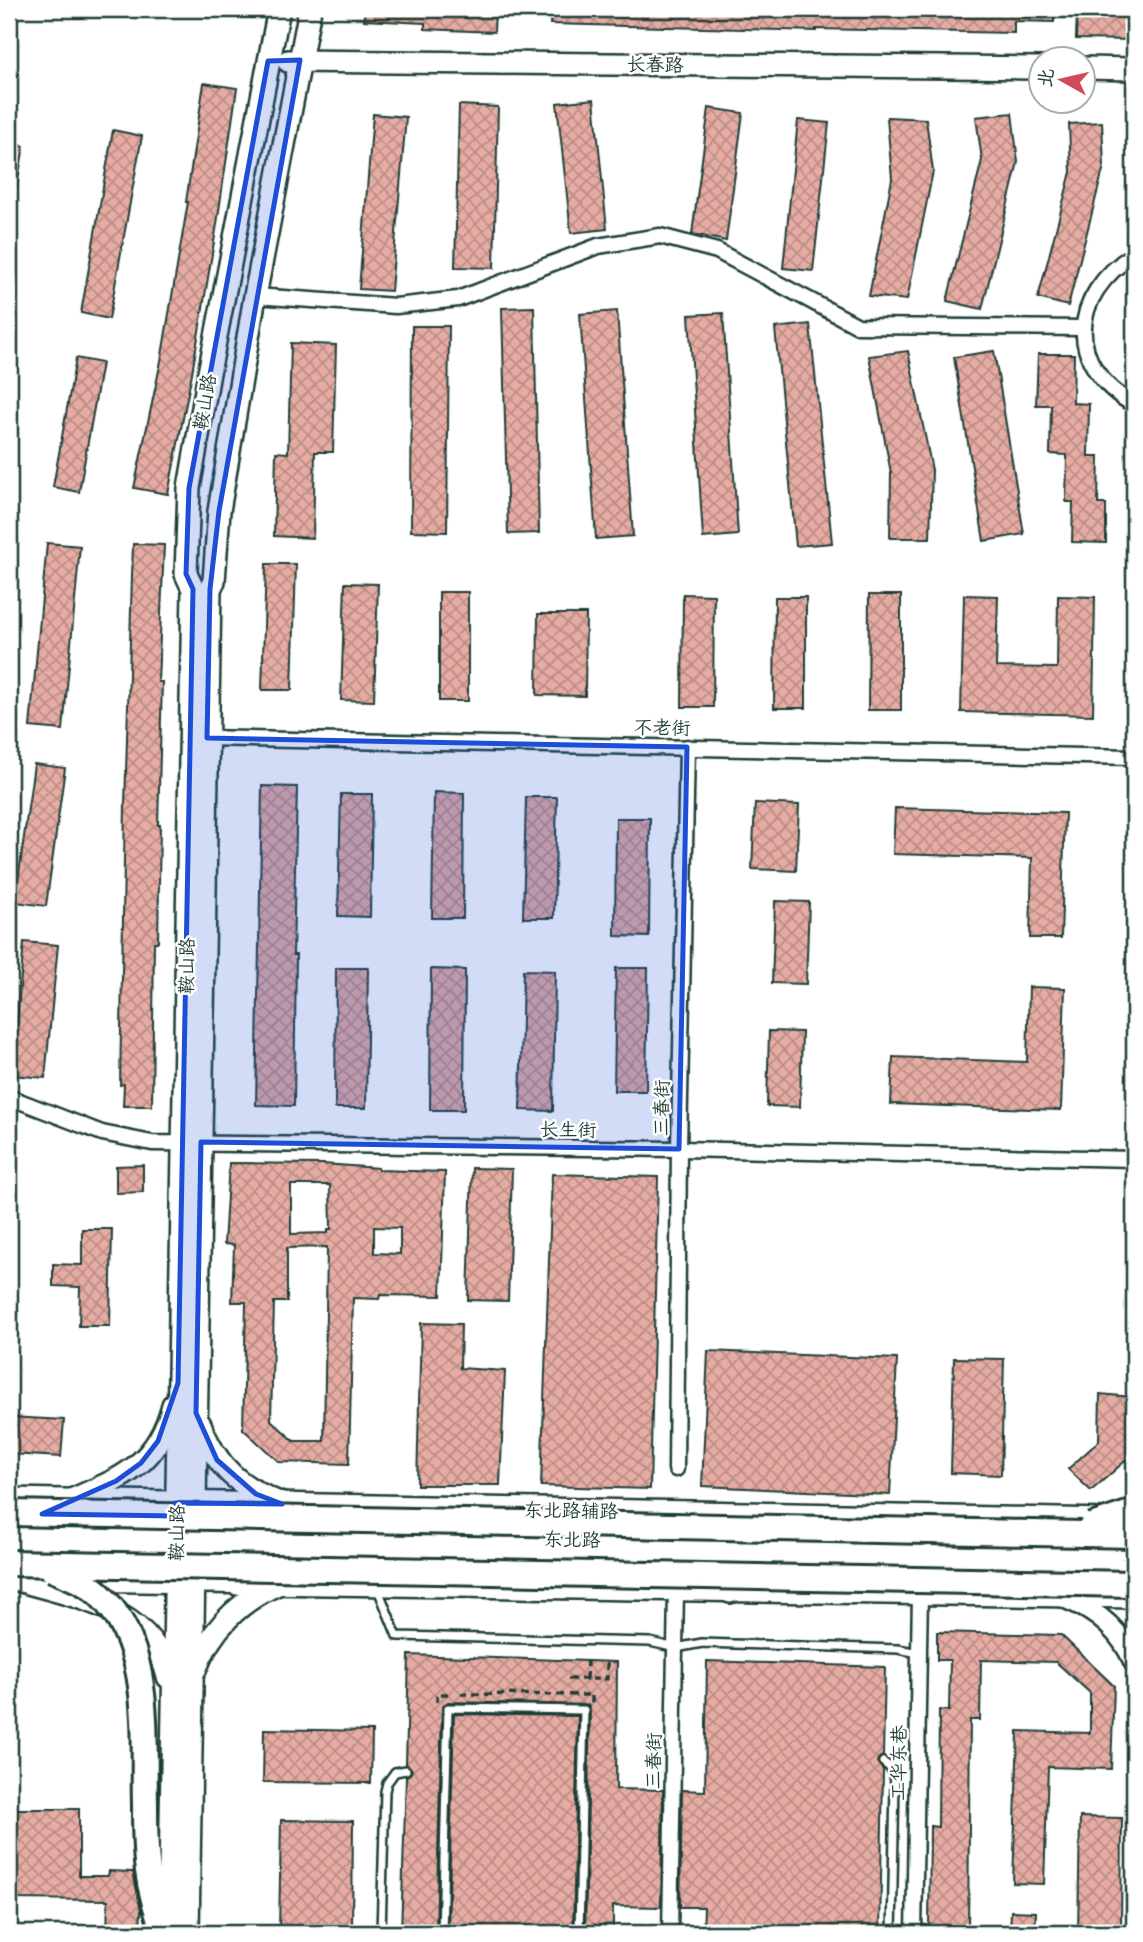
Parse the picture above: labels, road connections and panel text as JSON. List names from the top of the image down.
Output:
{
  "streets": {
    "highway": ["东北路"],
    "main road": ["长春路", "鞍山路", "东北路辅路"],
    "street": [
      "不老街",
      "三春街",
      "长生街",
      "工华东巷"
    ]
  },
  "crossings": [
    ["长春路", "鞍山路"],
    ["鞍山路", "不老街"],
    ["鞍山路", "长生街"],
    ["鞍山路", "东北路辅路"],
    ["鞍山路", "东北路"],
    ["不老街", "三春街"],
    ["三春街", "长生街"]
  ],
  "north": "left"
}
